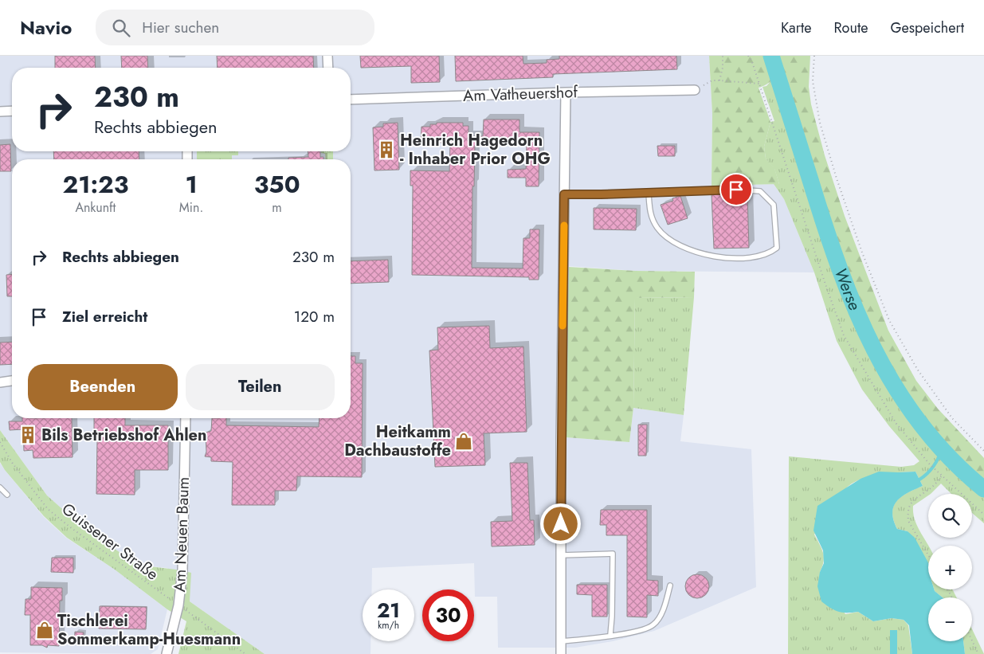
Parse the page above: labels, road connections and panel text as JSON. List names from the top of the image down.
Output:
{
  "streets": {
    "street": ["Am Vatheuershof", "Am Neuen Baum"],
    "path": ["Guissener Straße"]
  },
  "crossings": [
    ["Am Neuen Baum", "Guissener Straße"]
  ],
  "water": ["Werse"],
  "places": {
    "building": ["Heinrich Hagedorn - Inhaber Prior OHG", "Bils Betriebshof Ahlen"],
    "shop": ["Heitkamm Dachbaustoffe", "Tischlerei Sommerkamp-Huesmann"]
  },
  "page": {
    "header": "Navio",
    "search": "Hier suchen",
    "nav": ["Karte", "Route", "Gespeichert"],
    "turn": ["230 m", "Rechts abbiegen"],
    "eta": [
      "21:23",
      "Ankunft",
      "1",
      "Min.",
      "350",
      "m"
    ],
    "list": [
      {
        "name": "Rechts abbiegen",
        "value": "230 m"
      },
      {
        "name": "Ziel erreicht",
        "value": "120 m"
      }
    ],
    "buttons": ["Beenden", "Teilen"],
    "map_buttons": ["+", "−"],
    "speed": "21 km/h",
    "limit": "30"
  }
}
